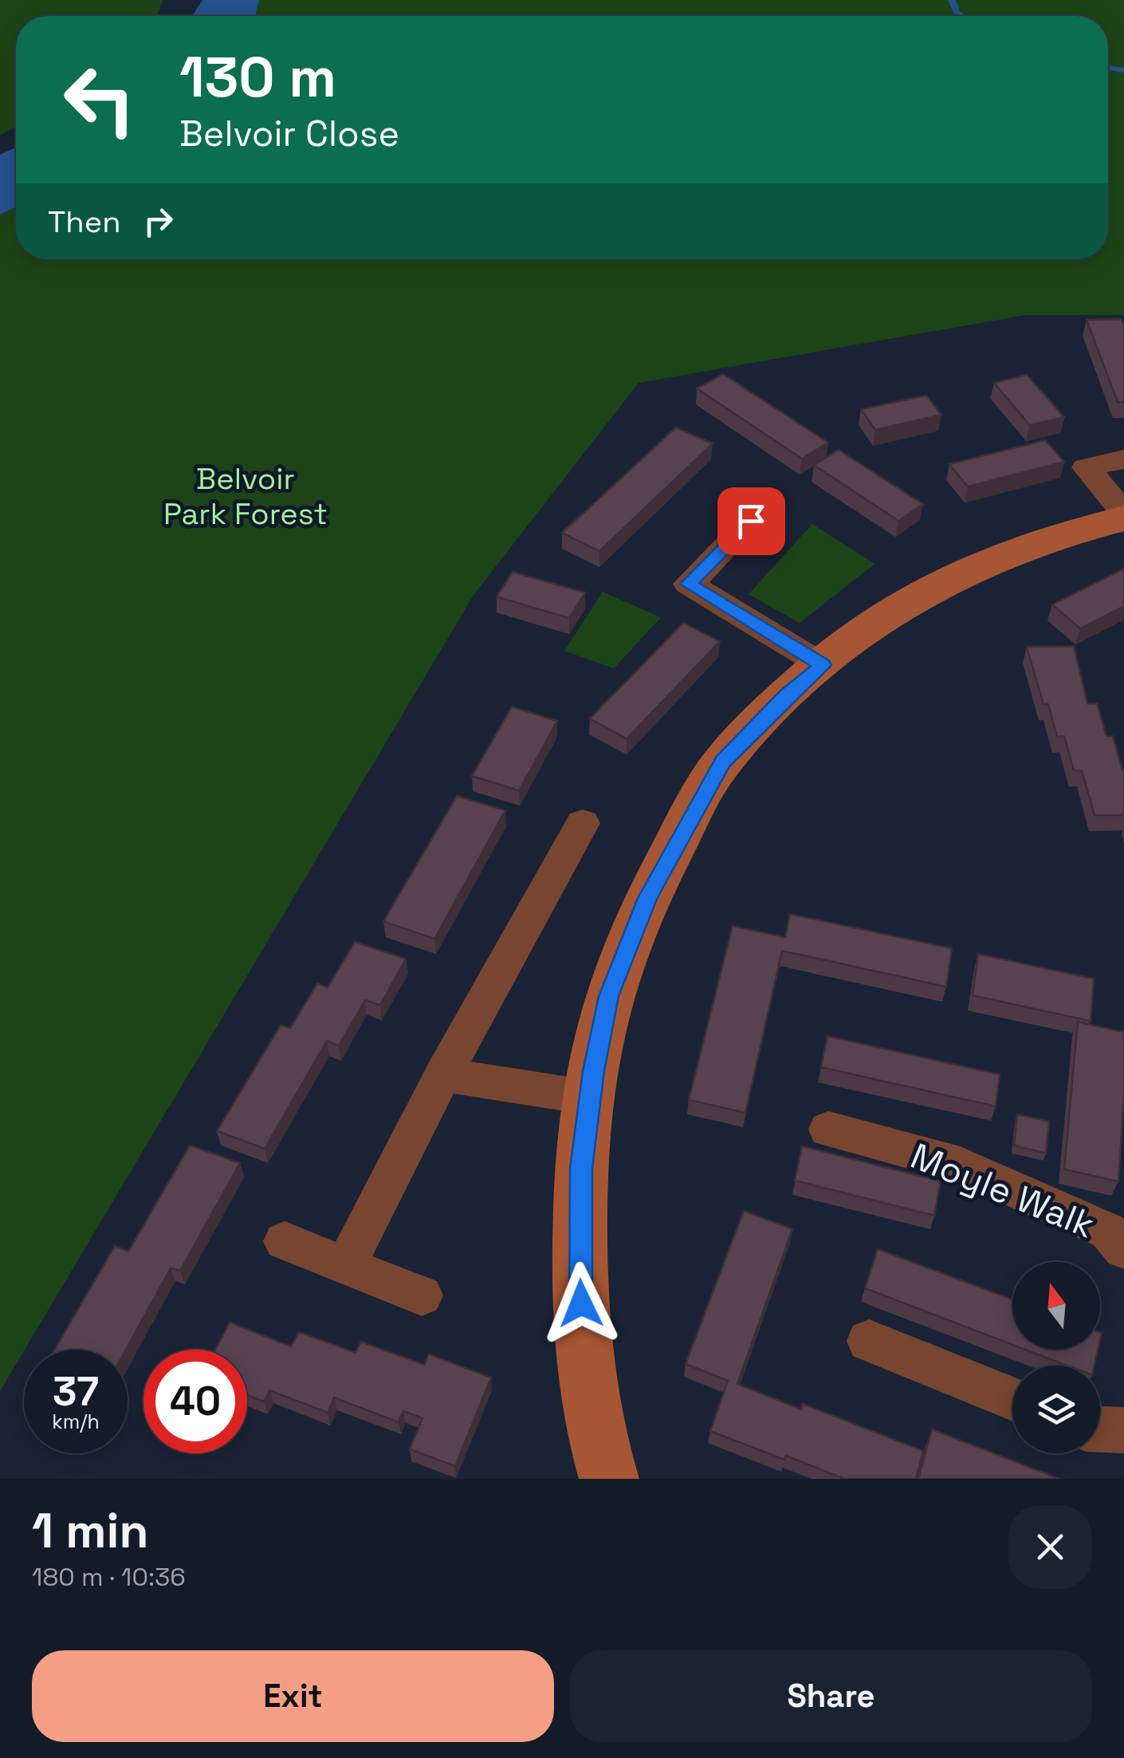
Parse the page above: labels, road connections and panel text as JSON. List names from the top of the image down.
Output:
{
  "streets": {
    "street": ["Moyle Walk"]
  },
  "parks": ["Belvoir Park Forest"],
  "north": "top",
  "page": {
    "turn": ["130 m", "Belvoir Close"],
    "then": "Then",
    "speed": "37 km/h",
    "limit": "40",
    "heading": ["1 min", "180 m · 10:36"],
    "buttons": ["Exit", "Share"]
  }
}
